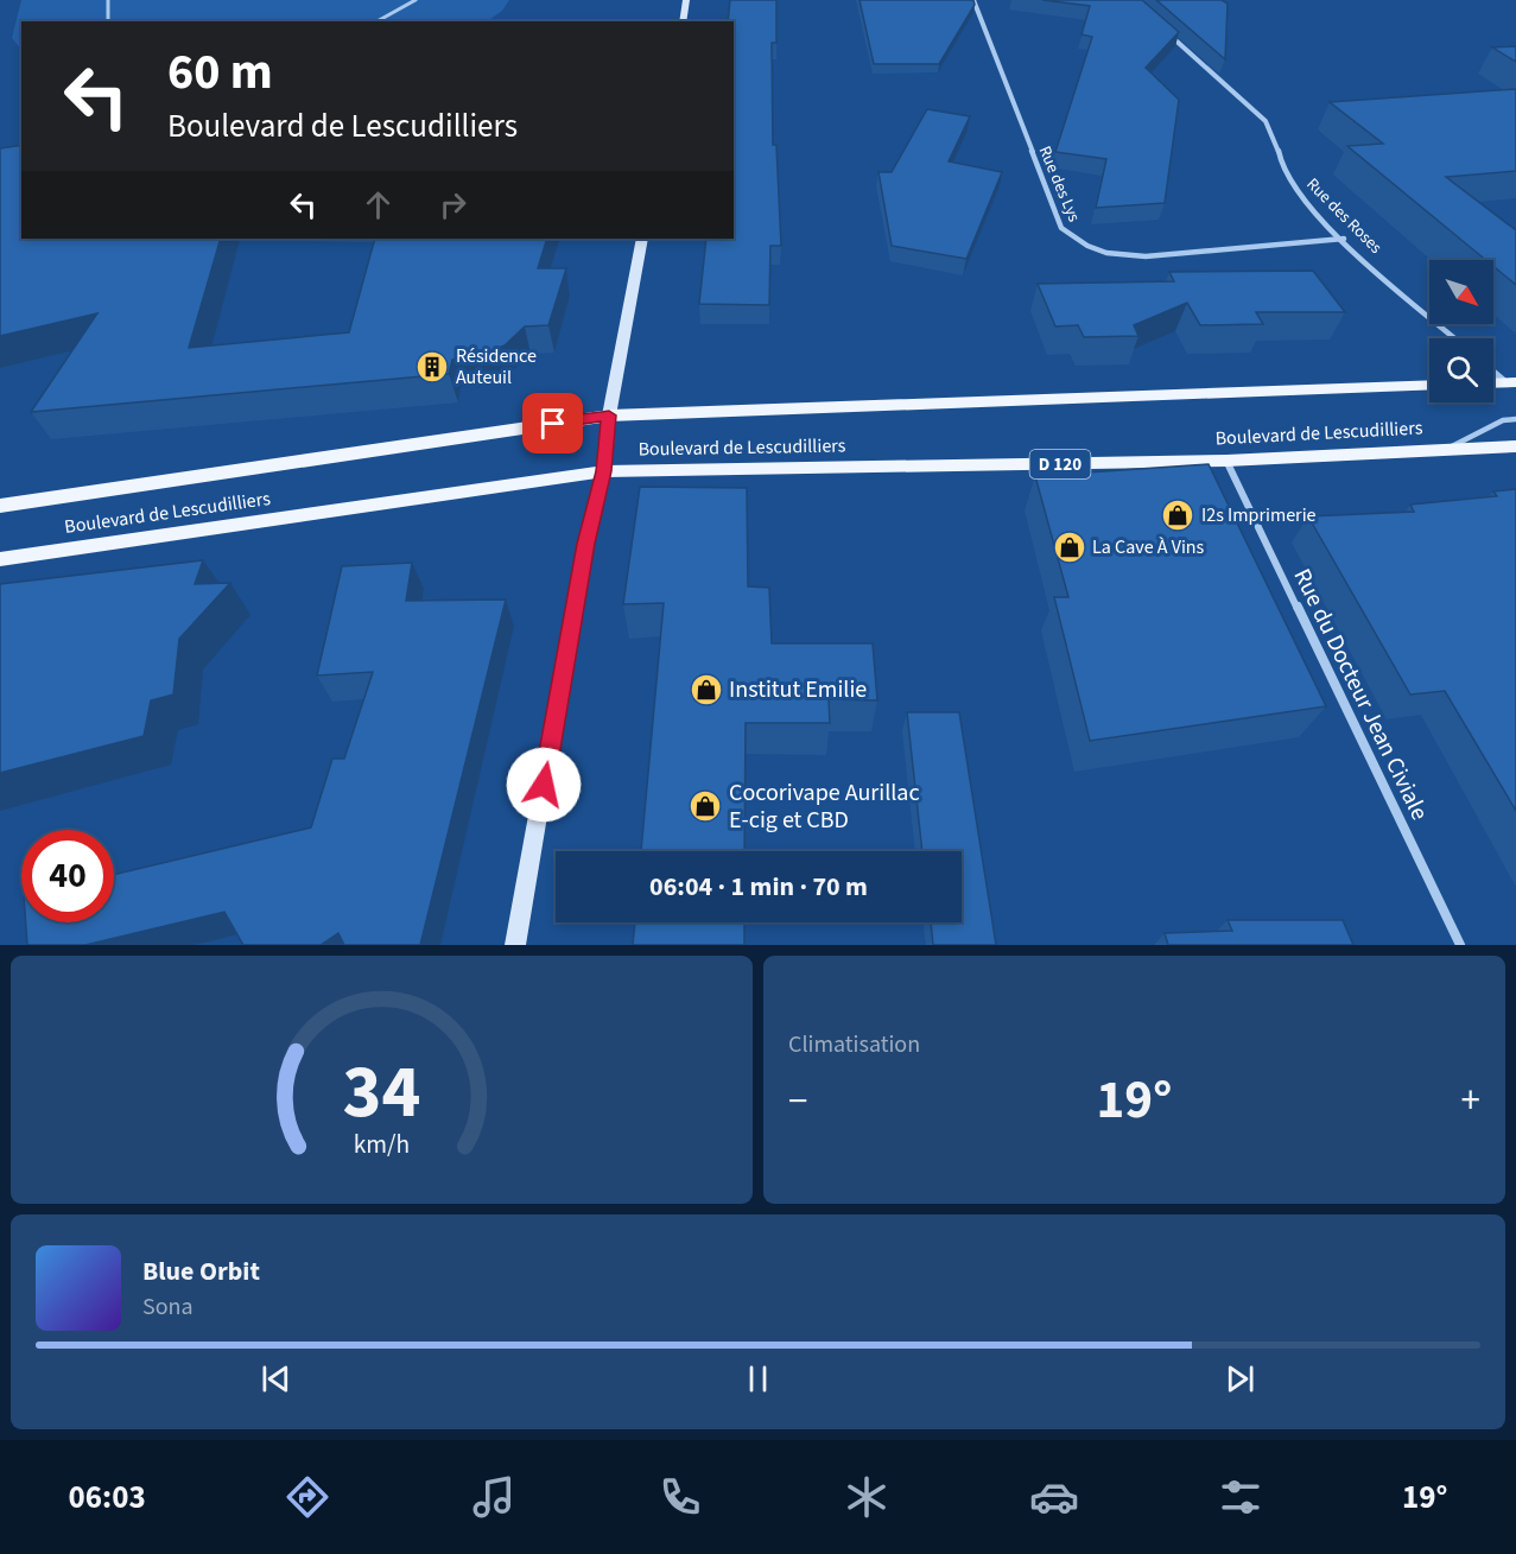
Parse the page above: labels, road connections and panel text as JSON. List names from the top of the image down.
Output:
{
  "streets": {
    "main road": ["Boulevard de Lescudilliers", "D 120"],
    "street": ["Rue des Lys", "Rue des Roses", "Rue du Docteur Jean Civiale"]
  },
  "crossings": [
    ["Rue des Lys", "Rue des Roses"],
    ["Boulevard de Lescudilliers", "Rue du Docteur Jean Civiale"]
  ],
  "places": {
    "building": ["Résidence Auteuil"],
    "shop": [
      "I2s Imprimerie",
      "La Cave À Vins",
      "Institut Emilie",
      "Cocorivape Aurillac E-cig et CBD"
    ]
  },
  "north": "bottom right",
  "page": {
    "turn": ["60 m", "Boulevard de Lescudilliers"],
    "limit": "40",
    "trip": "06:04 · 1 min · 70 m",
    "tile": "Climatisation",
    "heat": ["−", "19°", "+"],
    "song": ["Blue Orbit", "Sona"],
    "tabs": ["06:03", "19°"],
    "gauge": ["34", "km/h"]
  }
}
